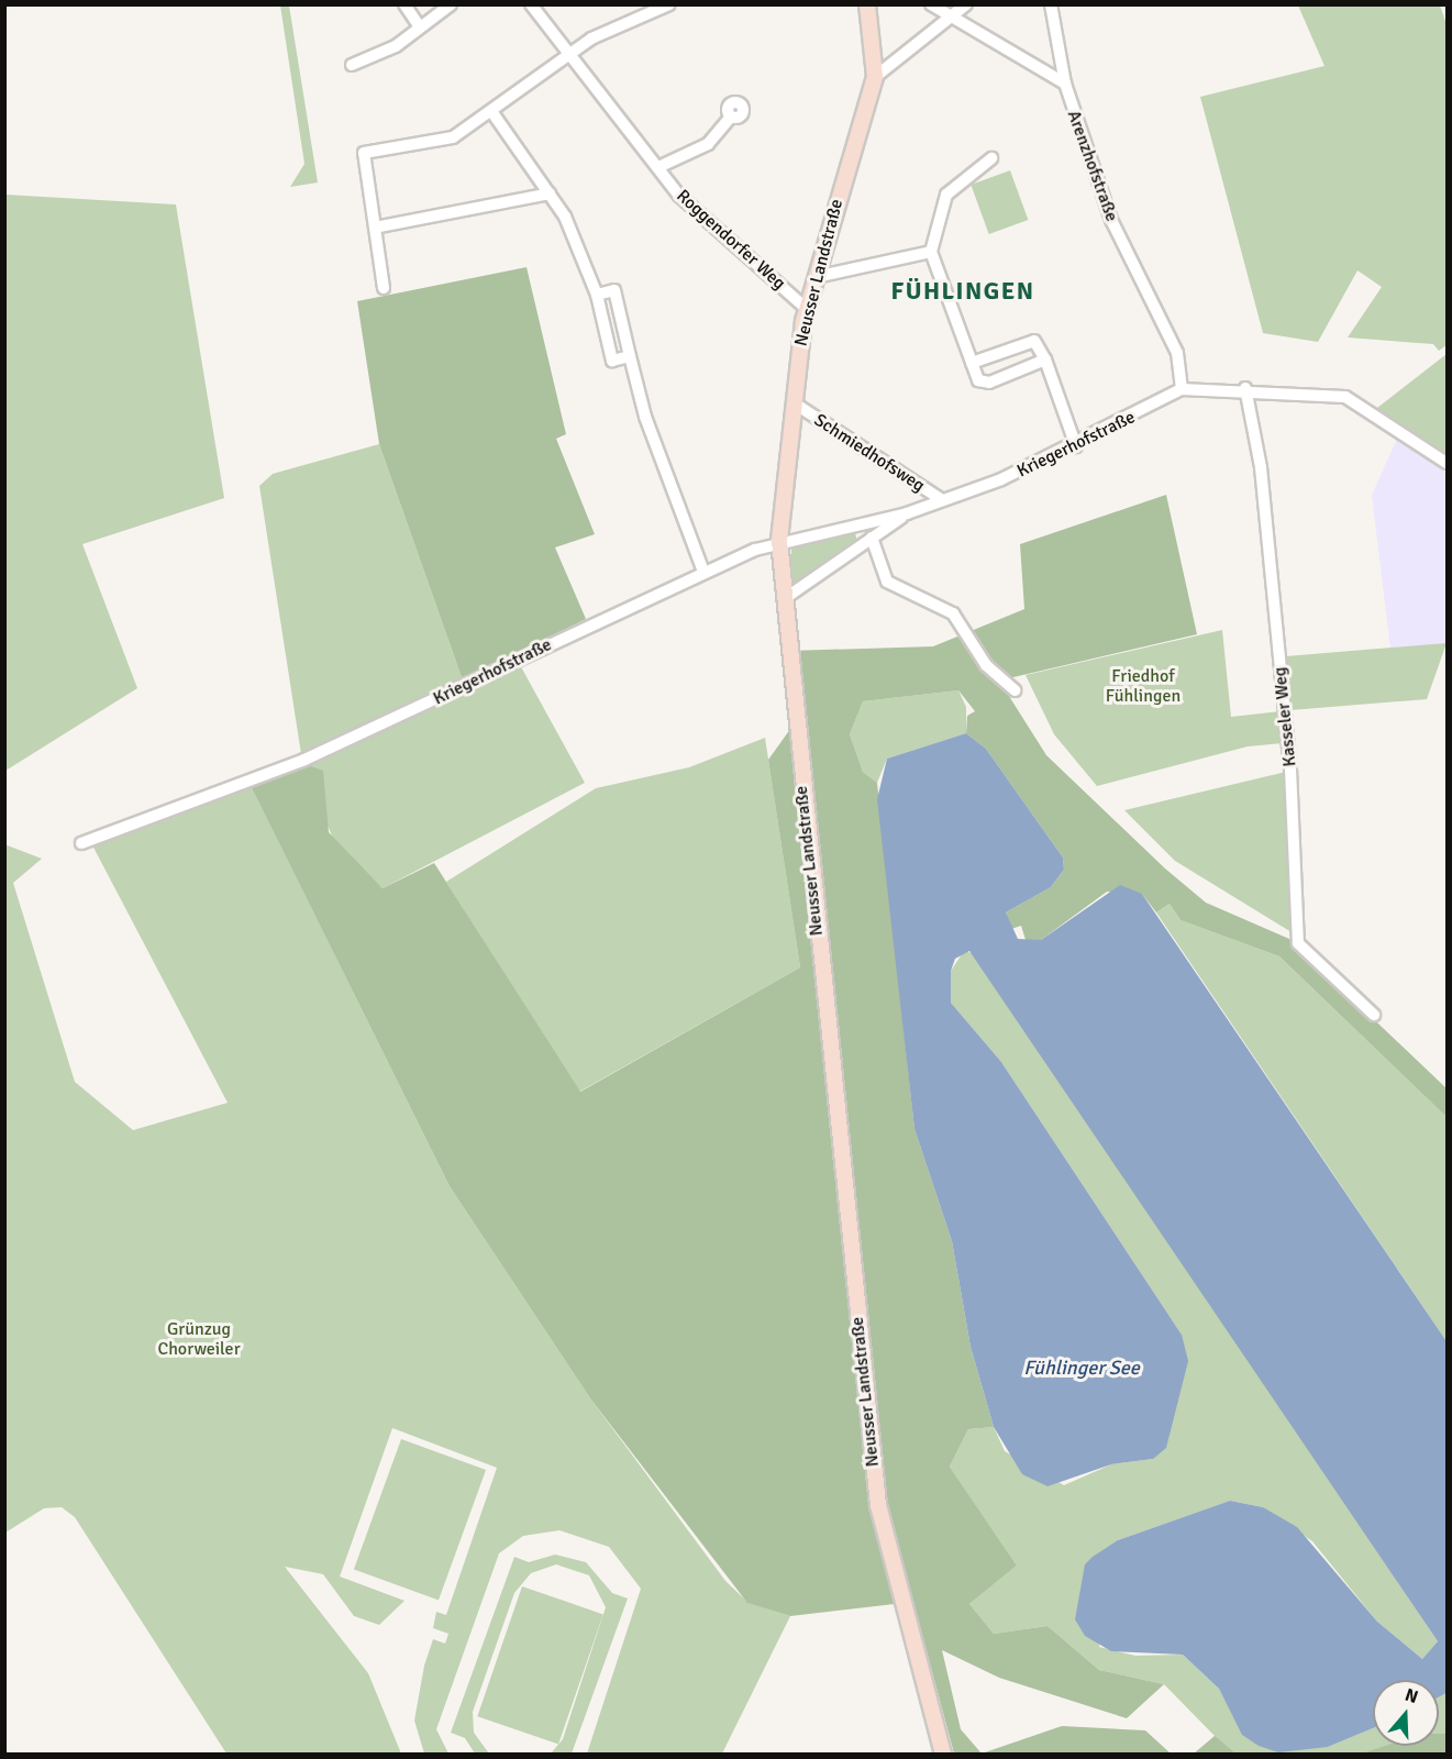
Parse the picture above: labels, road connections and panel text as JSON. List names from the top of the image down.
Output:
{
  "streets": {
    "main road": ["Neusser Landstraße"],
    "street": [
      "Arenzhofstraße",
      "Roggendorfer Weg",
      "Kriegerhofstraße",
      "Schmiedhofsweg",
      "Kasseler Weg"
    ]
  },
  "crossings": [
    ["Arenzhofstraße", "Kriegerhofstraße"],
    ["Roggendorfer Weg", "Neusser Landstraße"],
    ["Neusser Landstraße", "Kriegerhofstraße"],
    ["Neusser Landstraße", "Schmiedhofsweg"],
    ["Kriegerhofstraße", "Schmiedhofsweg"],
    ["Kriegerhofstraße", "Kasseler Weg"]
  ],
  "districts": ["FÜHLINGEN"],
  "water": ["Fühlinger See"],
  "parks": ["Friedhof Fühlingen", "Grünzug Chorweiler"],
  "north": "top"
}
